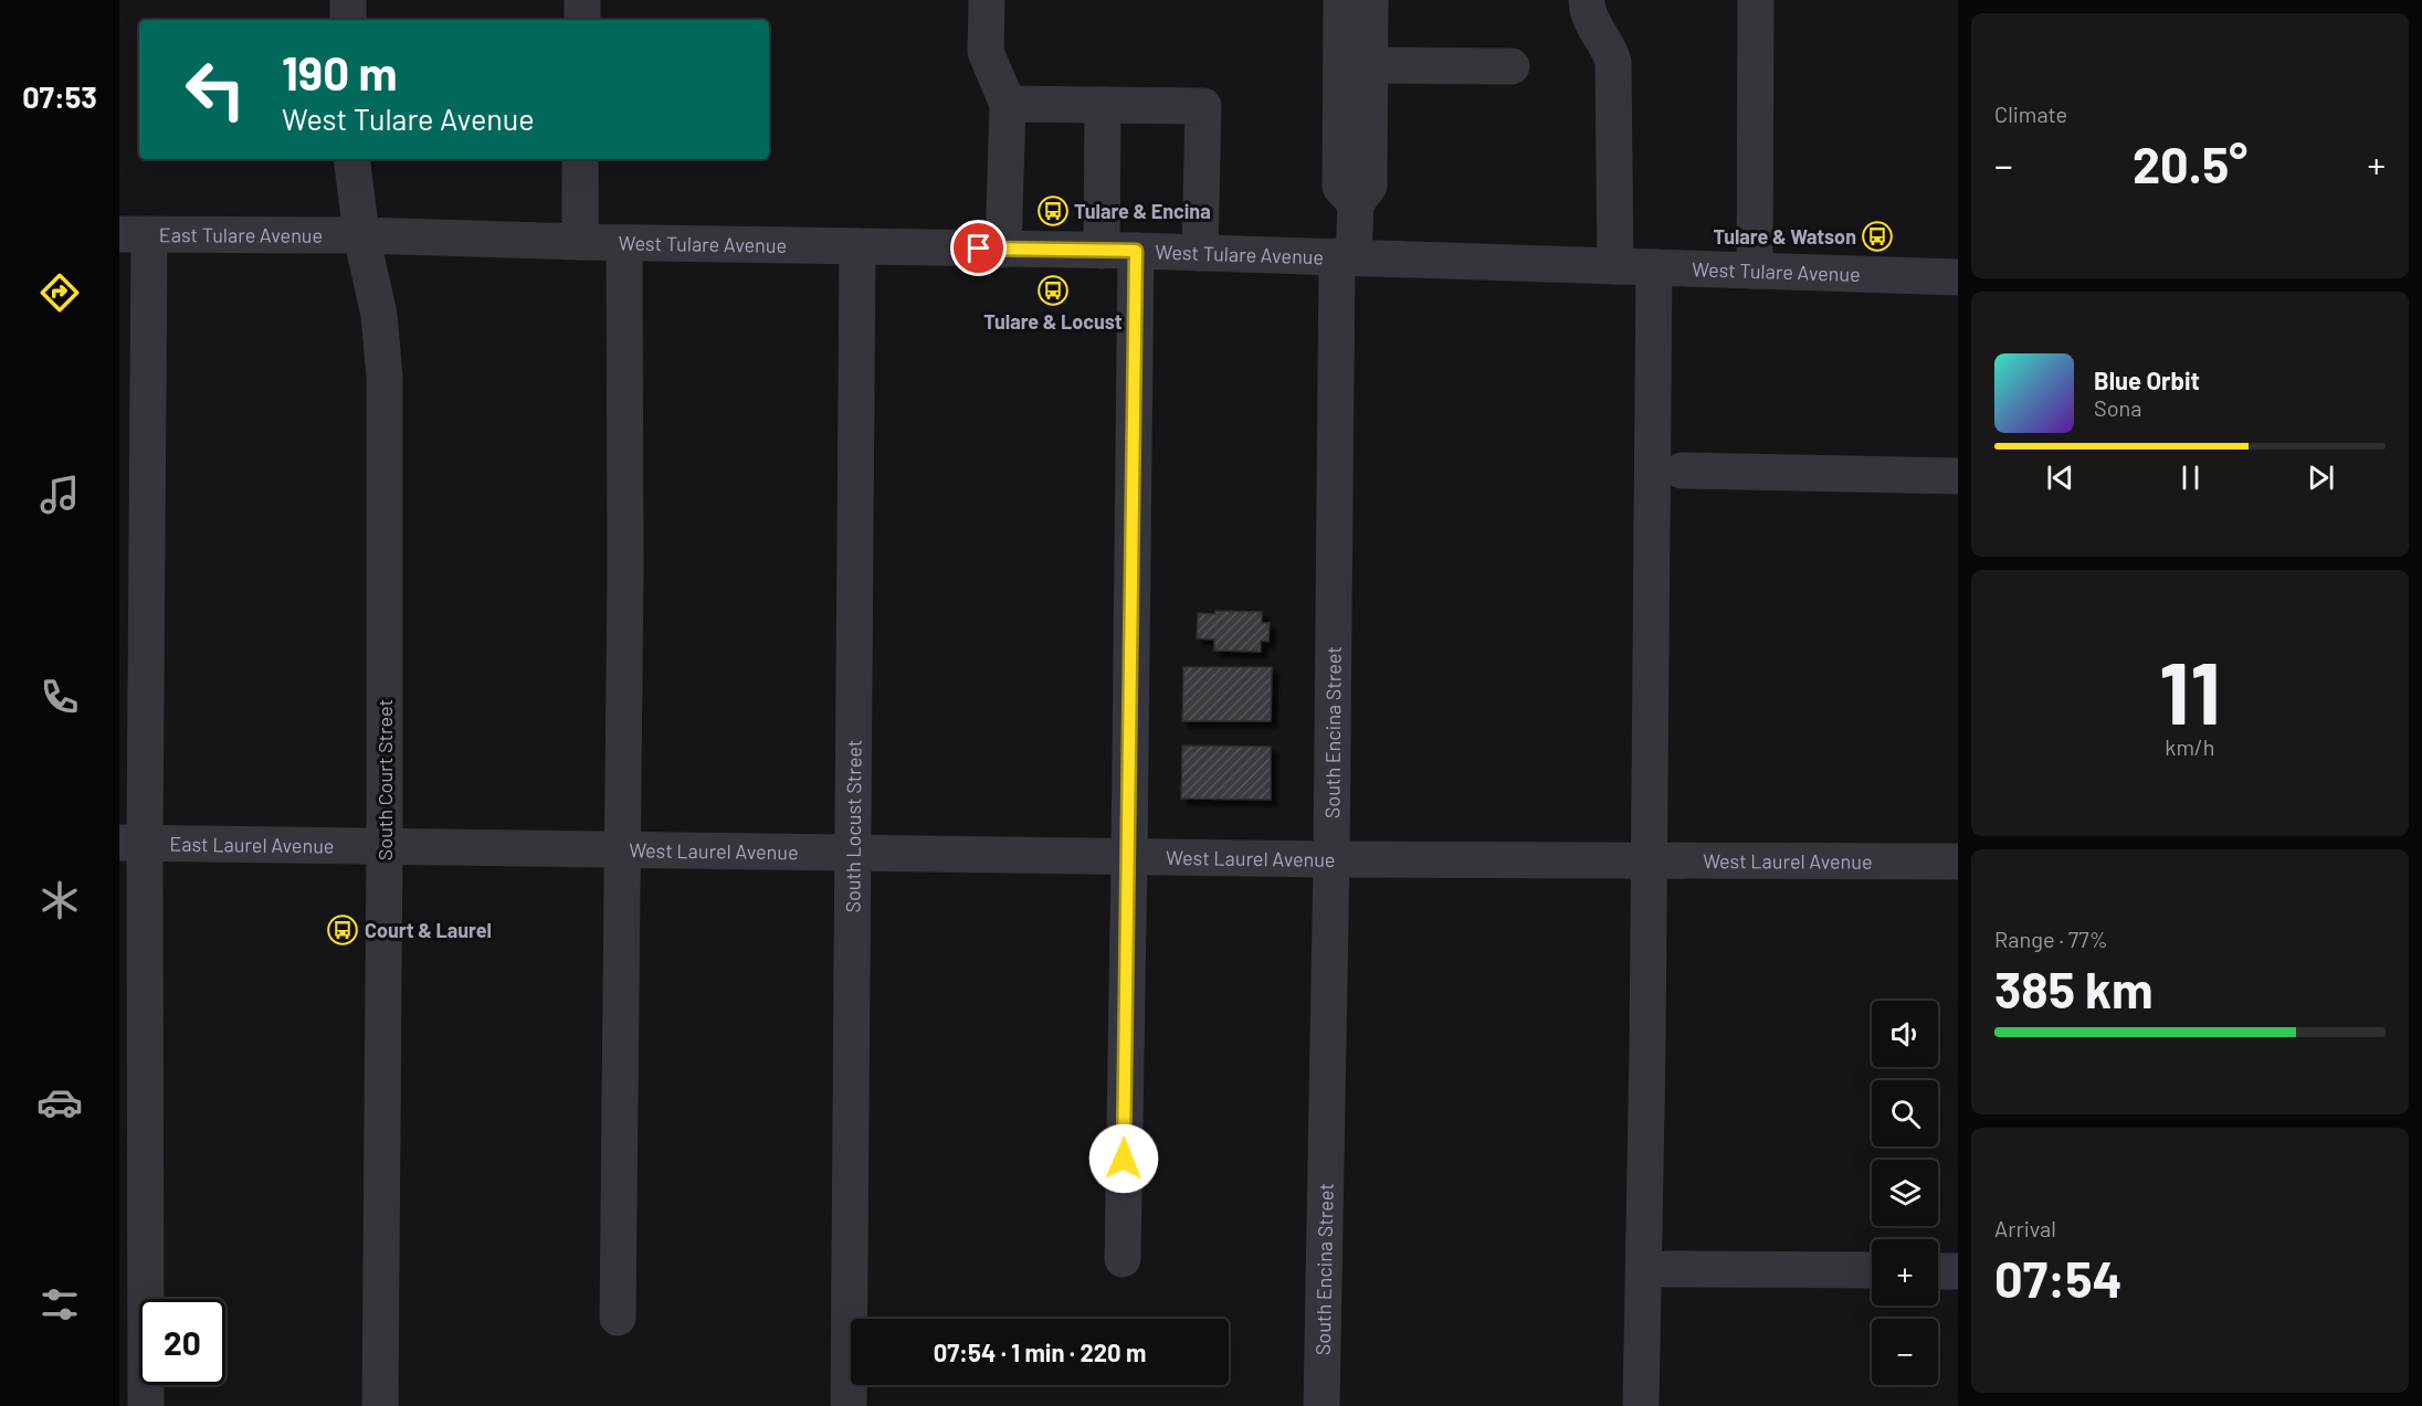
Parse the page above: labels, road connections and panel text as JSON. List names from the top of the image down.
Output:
{
  "streets": {
    "street": [
      "East Tulare Avenue",
      "West Tulare Avenue",
      "South Encina Street",
      "South Court Street",
      "South Locust Street",
      "East Laurel Avenue",
      "West Laurel Avenue"
    ]
  },
  "crossings": [
    ["East Tulare Avenue", "West Tulare Avenue"],
    ["East Tulare Avenue", "South Court Street"],
    ["West Tulare Avenue", "South Encina Street"],
    ["West Tulare Avenue", "South Court Street"],
    ["West Tulare Avenue", "South Locust Street"],
    ["South Encina Street", "West Laurel Avenue"],
    ["South Court Street", "East Laurel Avenue"],
    ["South Court Street", "West Laurel Avenue"],
    ["South Locust Street", "West Laurel Avenue"],
    ["East Laurel Avenue", "West Laurel Avenue"]
  ],
  "places": {
    "bus stop": [
      "Tulare & Encina",
      "Tulare & Watson",
      "Tulare & Locust",
      "Court & Laurel"
    ]
  },
  "page": {
    "tabs": "07:53",
    "tile": [
      "Climate",
      ["11", "km/h"],
      ["Range · 77%", "385 km"],
      ["Arrival", "07:54"]
    ],
    "turn": ["190 m", "West Tulare Avenue"],
    "heat": ["−", "20.5°", "+"],
    "song": ["Blue Orbit", "Sona"],
    "map_buttons": ["+", "−"],
    "limit": "20",
    "trip": "07:54 · 1 min · 220 m"
  }
}
